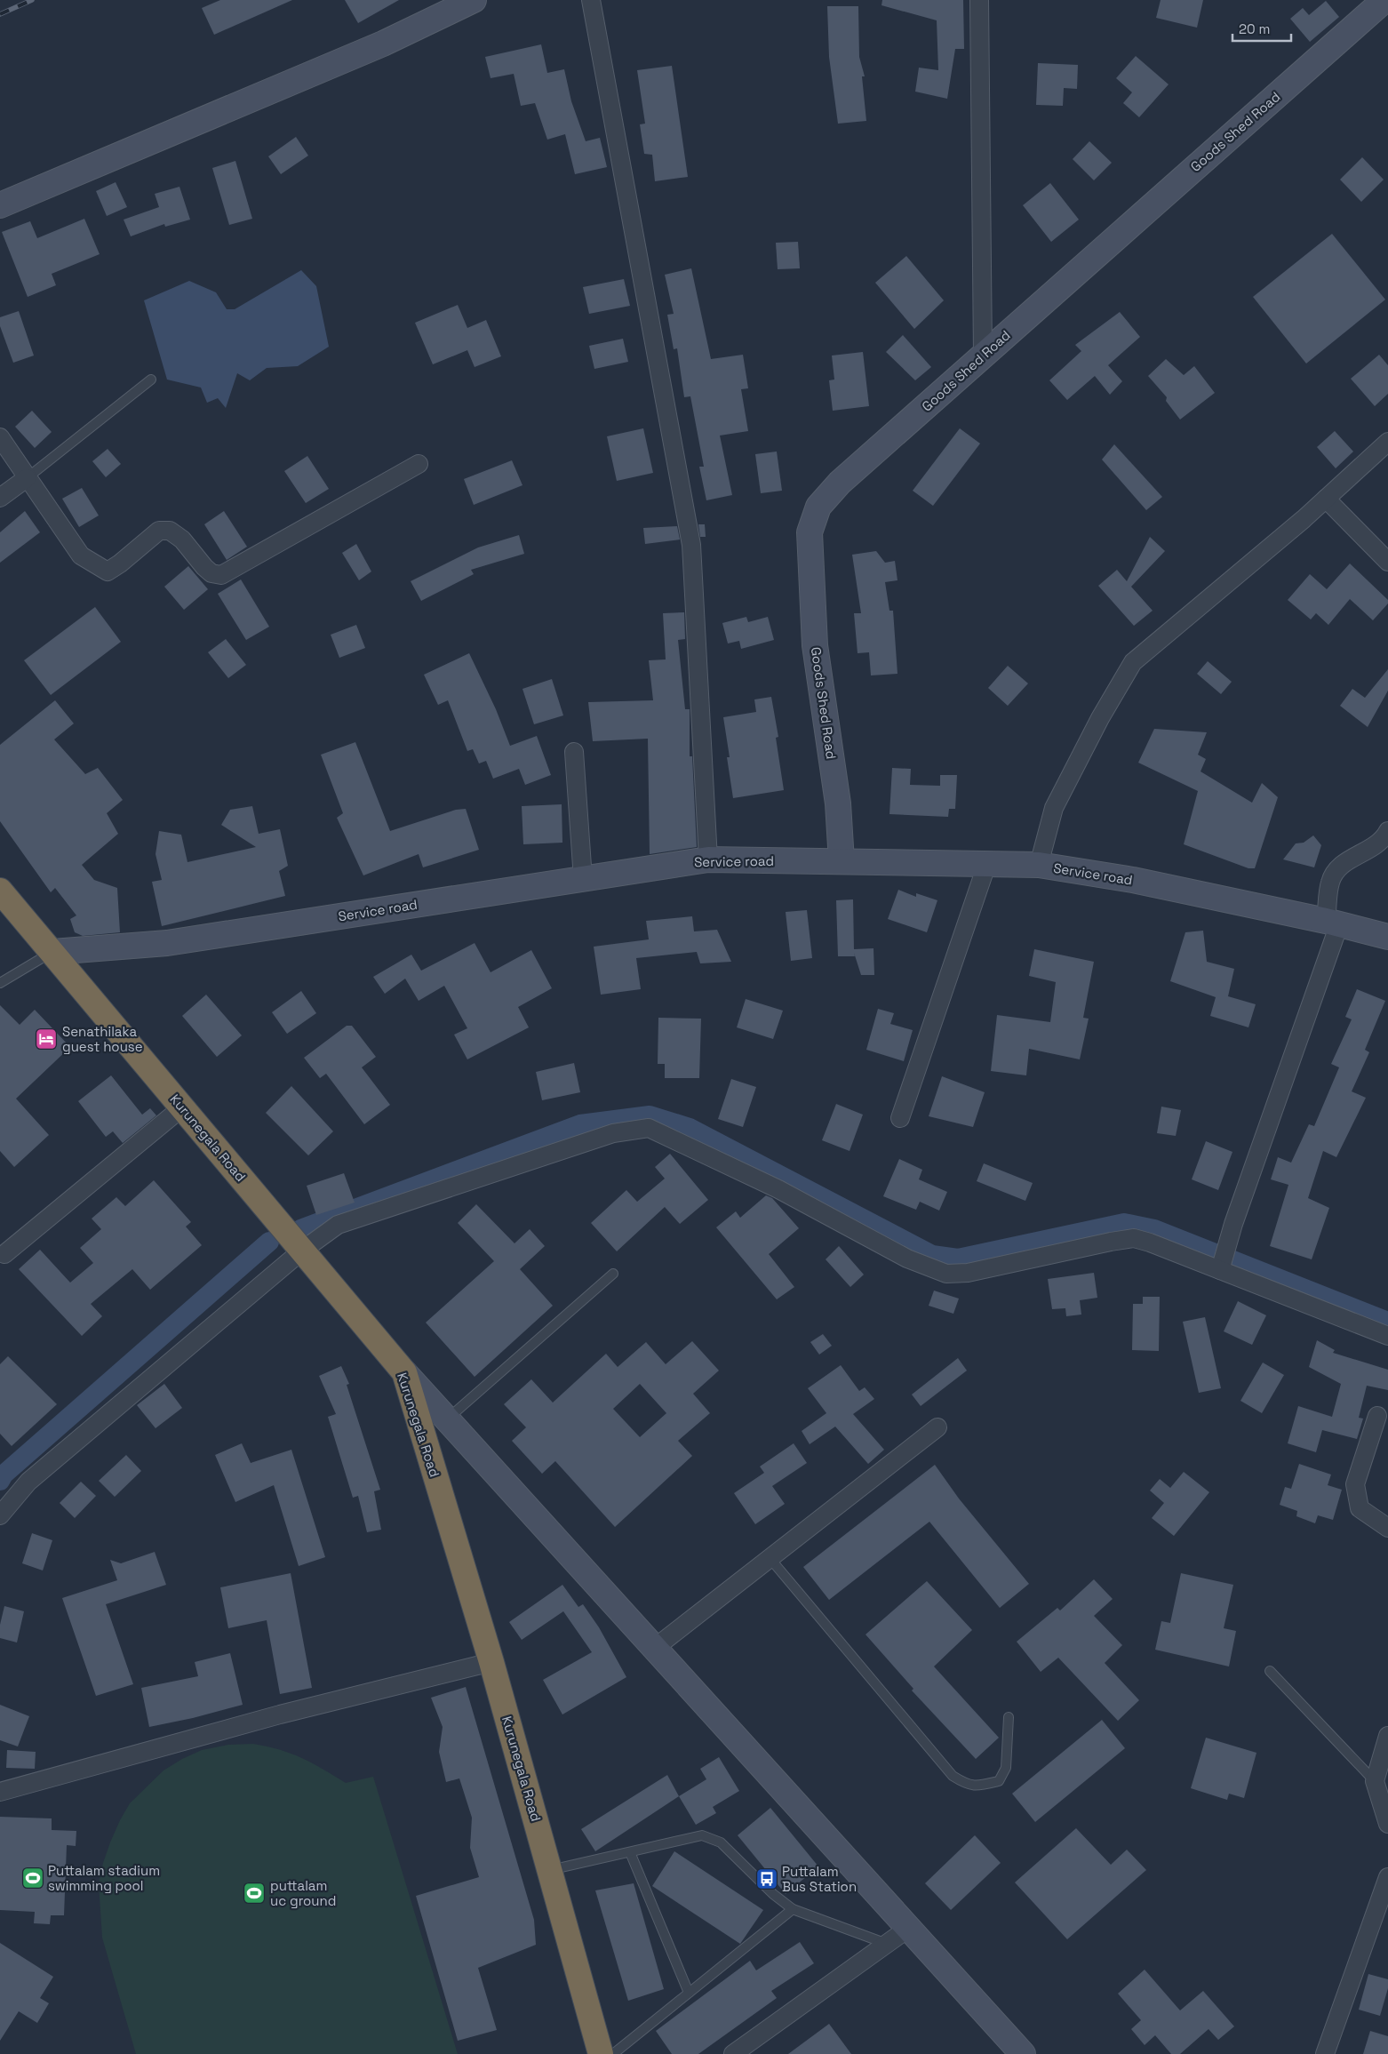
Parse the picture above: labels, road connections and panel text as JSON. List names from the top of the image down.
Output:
{
  "streets": {
    "highway": ["Kurunegala Road"],
    "street": ["Goods Shed Road", "Service road"]
  },
  "crossings": [
    ["Goods Shed Road", "Service road"],
    ["Service road", "Kurunegala Road"]
  ],
  "places": {
    "hotel": ["Senathilaka guest house"],
    "sports": ["Puttalam stadium swimming pool", "puttalam uc ground"],
    "bus stop": ["Puttalam Bus Station"]
  },
  "scale_bar": "20 m"
}
